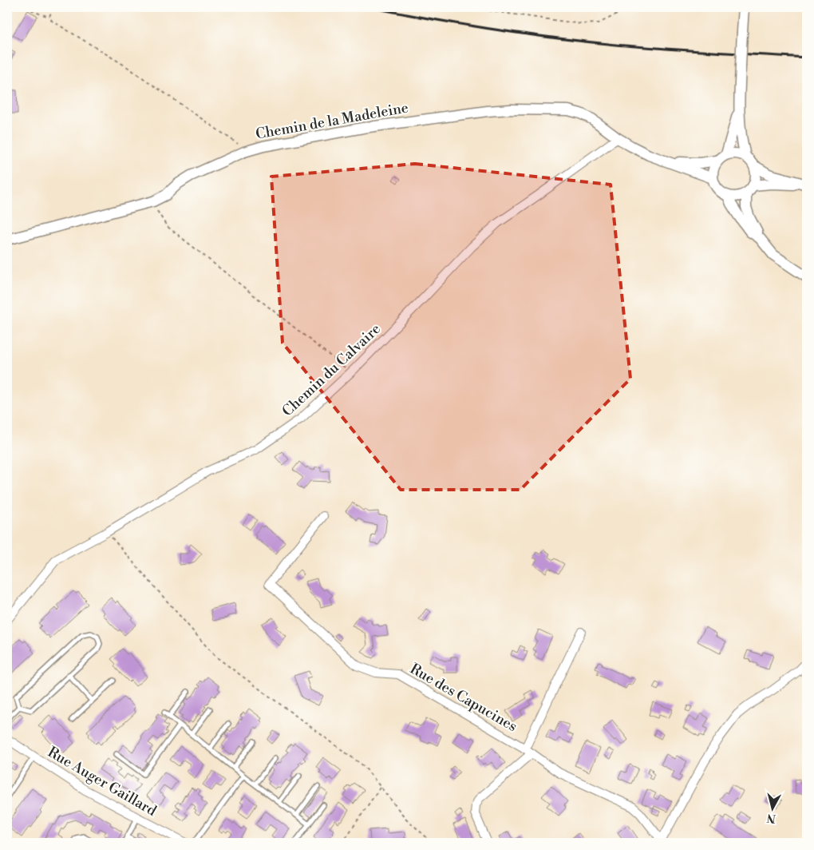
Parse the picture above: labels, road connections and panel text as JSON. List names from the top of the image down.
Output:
{
  "streets": {
    "street": [
      "Chemin de la Madeleine",
      "Chemin du Calvaire",
      "Rue des Capucines",
      "Rue Auger Gaillard"
    ]
  },
  "crossings": [
    ["Chemin de la Madeleine", "Chemin du Calvaire"]
  ],
  "north": "bottom"
}
